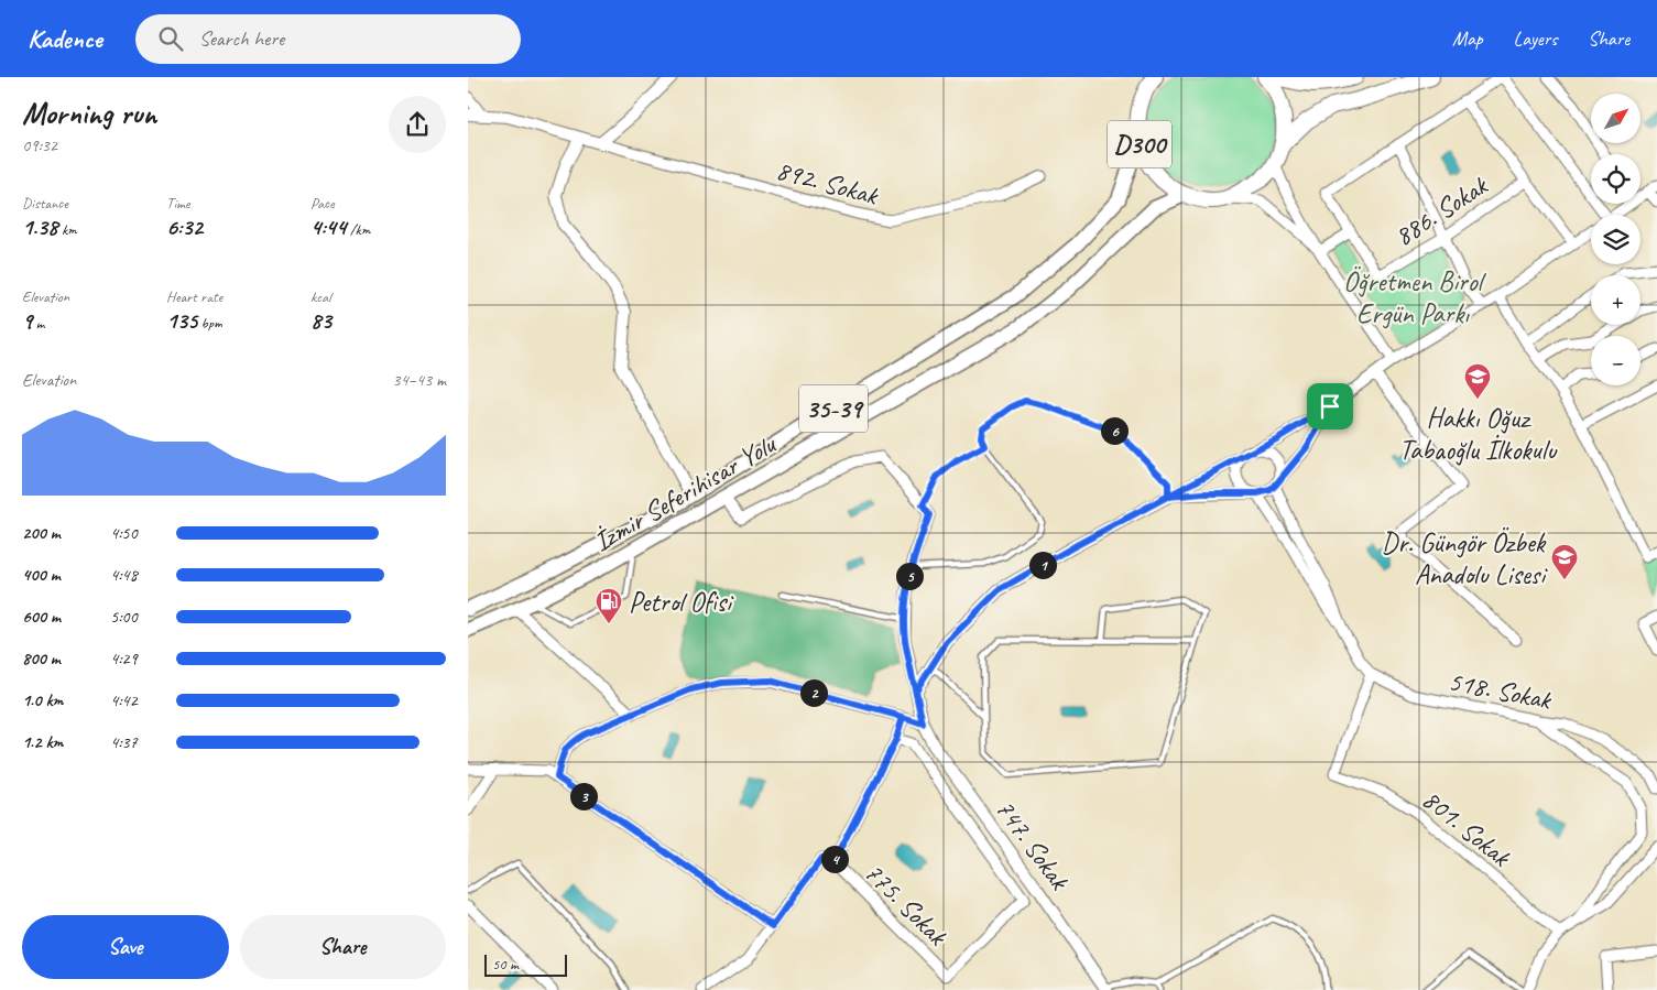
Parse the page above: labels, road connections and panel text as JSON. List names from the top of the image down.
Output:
{
  "streets": {
    "highway": ["D300"],
    "main road": ["35-39", "İzmir Seferihisar Yolu"],
    "street": [
      "892. Sokak",
      "886. Sokak",
      "518. Sokak",
      "801. Sokak",
      "747. Sokak",
      "775. Sokak"
    ]
  },
  "crossings": [
    ["D300", "İzmir Seferihisar Yolu"],
    ["518. Sokak", "801. Sokak"]
  ],
  "parks": ["Öğretmen Birol Ergün Parkı"],
  "places": {
    "school or university": ["Hakkı Oğuz Tabaoğlu İlkokulu", "Dr. Güngör Özbek Anadolu Lisesi"],
    "fuel station": ["Petrol Ofisi"]
  },
  "scale_bar": "50 m",
  "north": "top right",
  "page": {
    "header": "Kadence",
    "search": "Search here",
    "nav": ["Map", "Layers", "Share"],
    "heading": ["Morning run", "09:32"],
    "map_buttons": ["+", "−"],
    "stats": [
      ["Distance", "1.38 km"],
      ["Time", "6:32"],
      ["Pace", "4:44 /km"],
      ["Elevation", "9 m"],
      ["Heart rate", "135 bpm"],
      ["kcal", "83"]
    ],
    "chart": ["Elevation", "34–43 m"],
    "pins": [
      "6",
      "1",
      "5",
      "2",
      "3",
      "4"
    ],
    "list": [
      {
        "name": "200 m",
        "note": "4:50"
      },
      {
        "name": "400 m",
        "note": "4:48"
      },
      {
        "name": "600 m",
        "note": "5:00"
      },
      {
        "name": "800 m",
        "note": "4:29"
      },
      {
        "name": "1.0 km",
        "note": "4:42"
      },
      {
        "name": "1.2 km",
        "note": "4:37"
      }
    ],
    "buttons": ["Save", "Share"],
    "scale": "50 m"
  }
}
